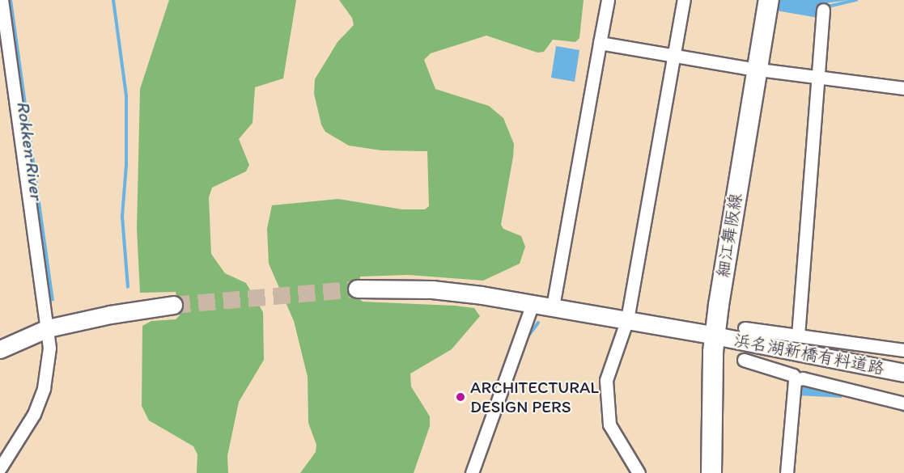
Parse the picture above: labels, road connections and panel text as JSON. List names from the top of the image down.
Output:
{
  "streets": {
    "main road": ["細江舞阪線"],
    "street": ["浜名湖新橋有料道路"]
  },
  "crossings": [
    ["細江舞阪線", "浜名湖新橋有料道路"]
  ],
  "water": ["Rokken River"],
  "places": ["ARCHITECTURAL DESIGN PERS"]
}
